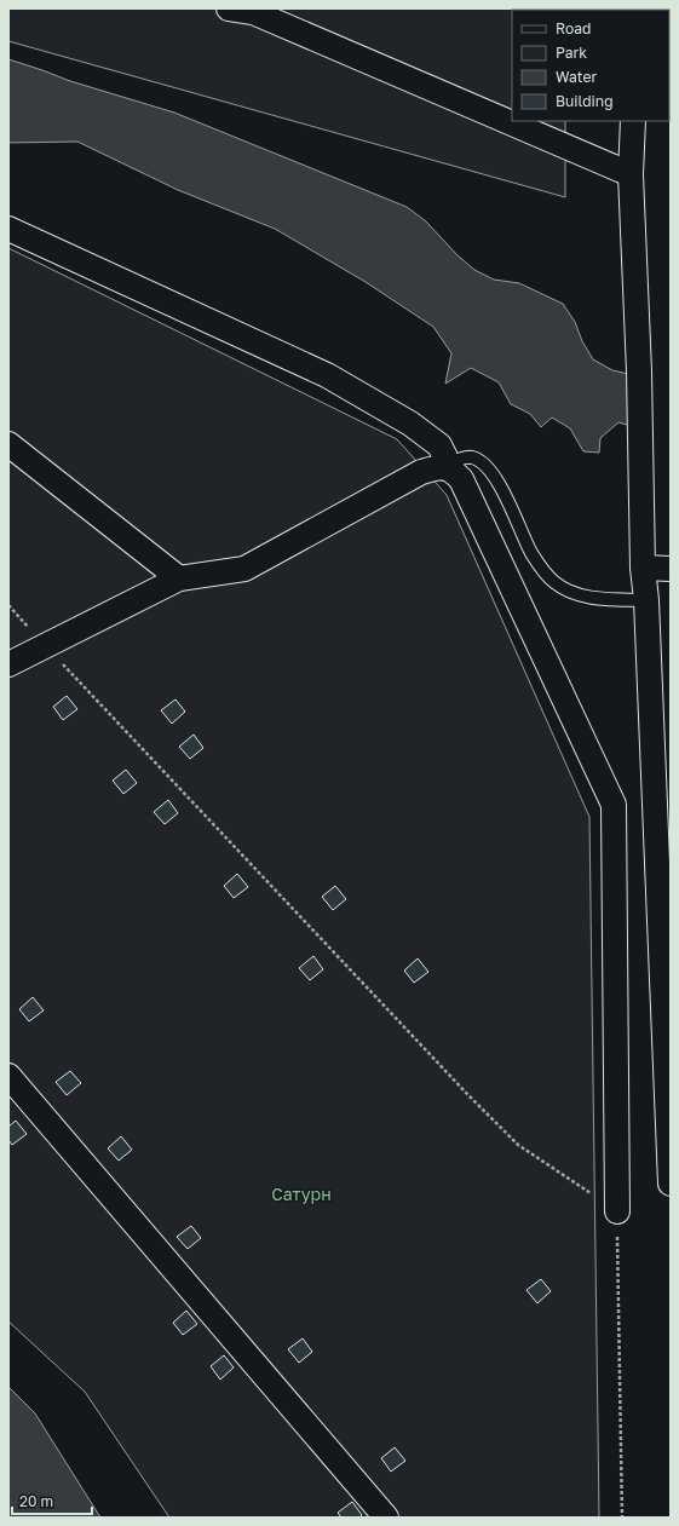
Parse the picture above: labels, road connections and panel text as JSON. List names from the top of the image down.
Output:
{
  "parks": ["Сатурн"],
  "legend": [
    "Road",
    "Park",
    "Water",
    "Building"
  ],
  "scale_bar": "20 m"
}
